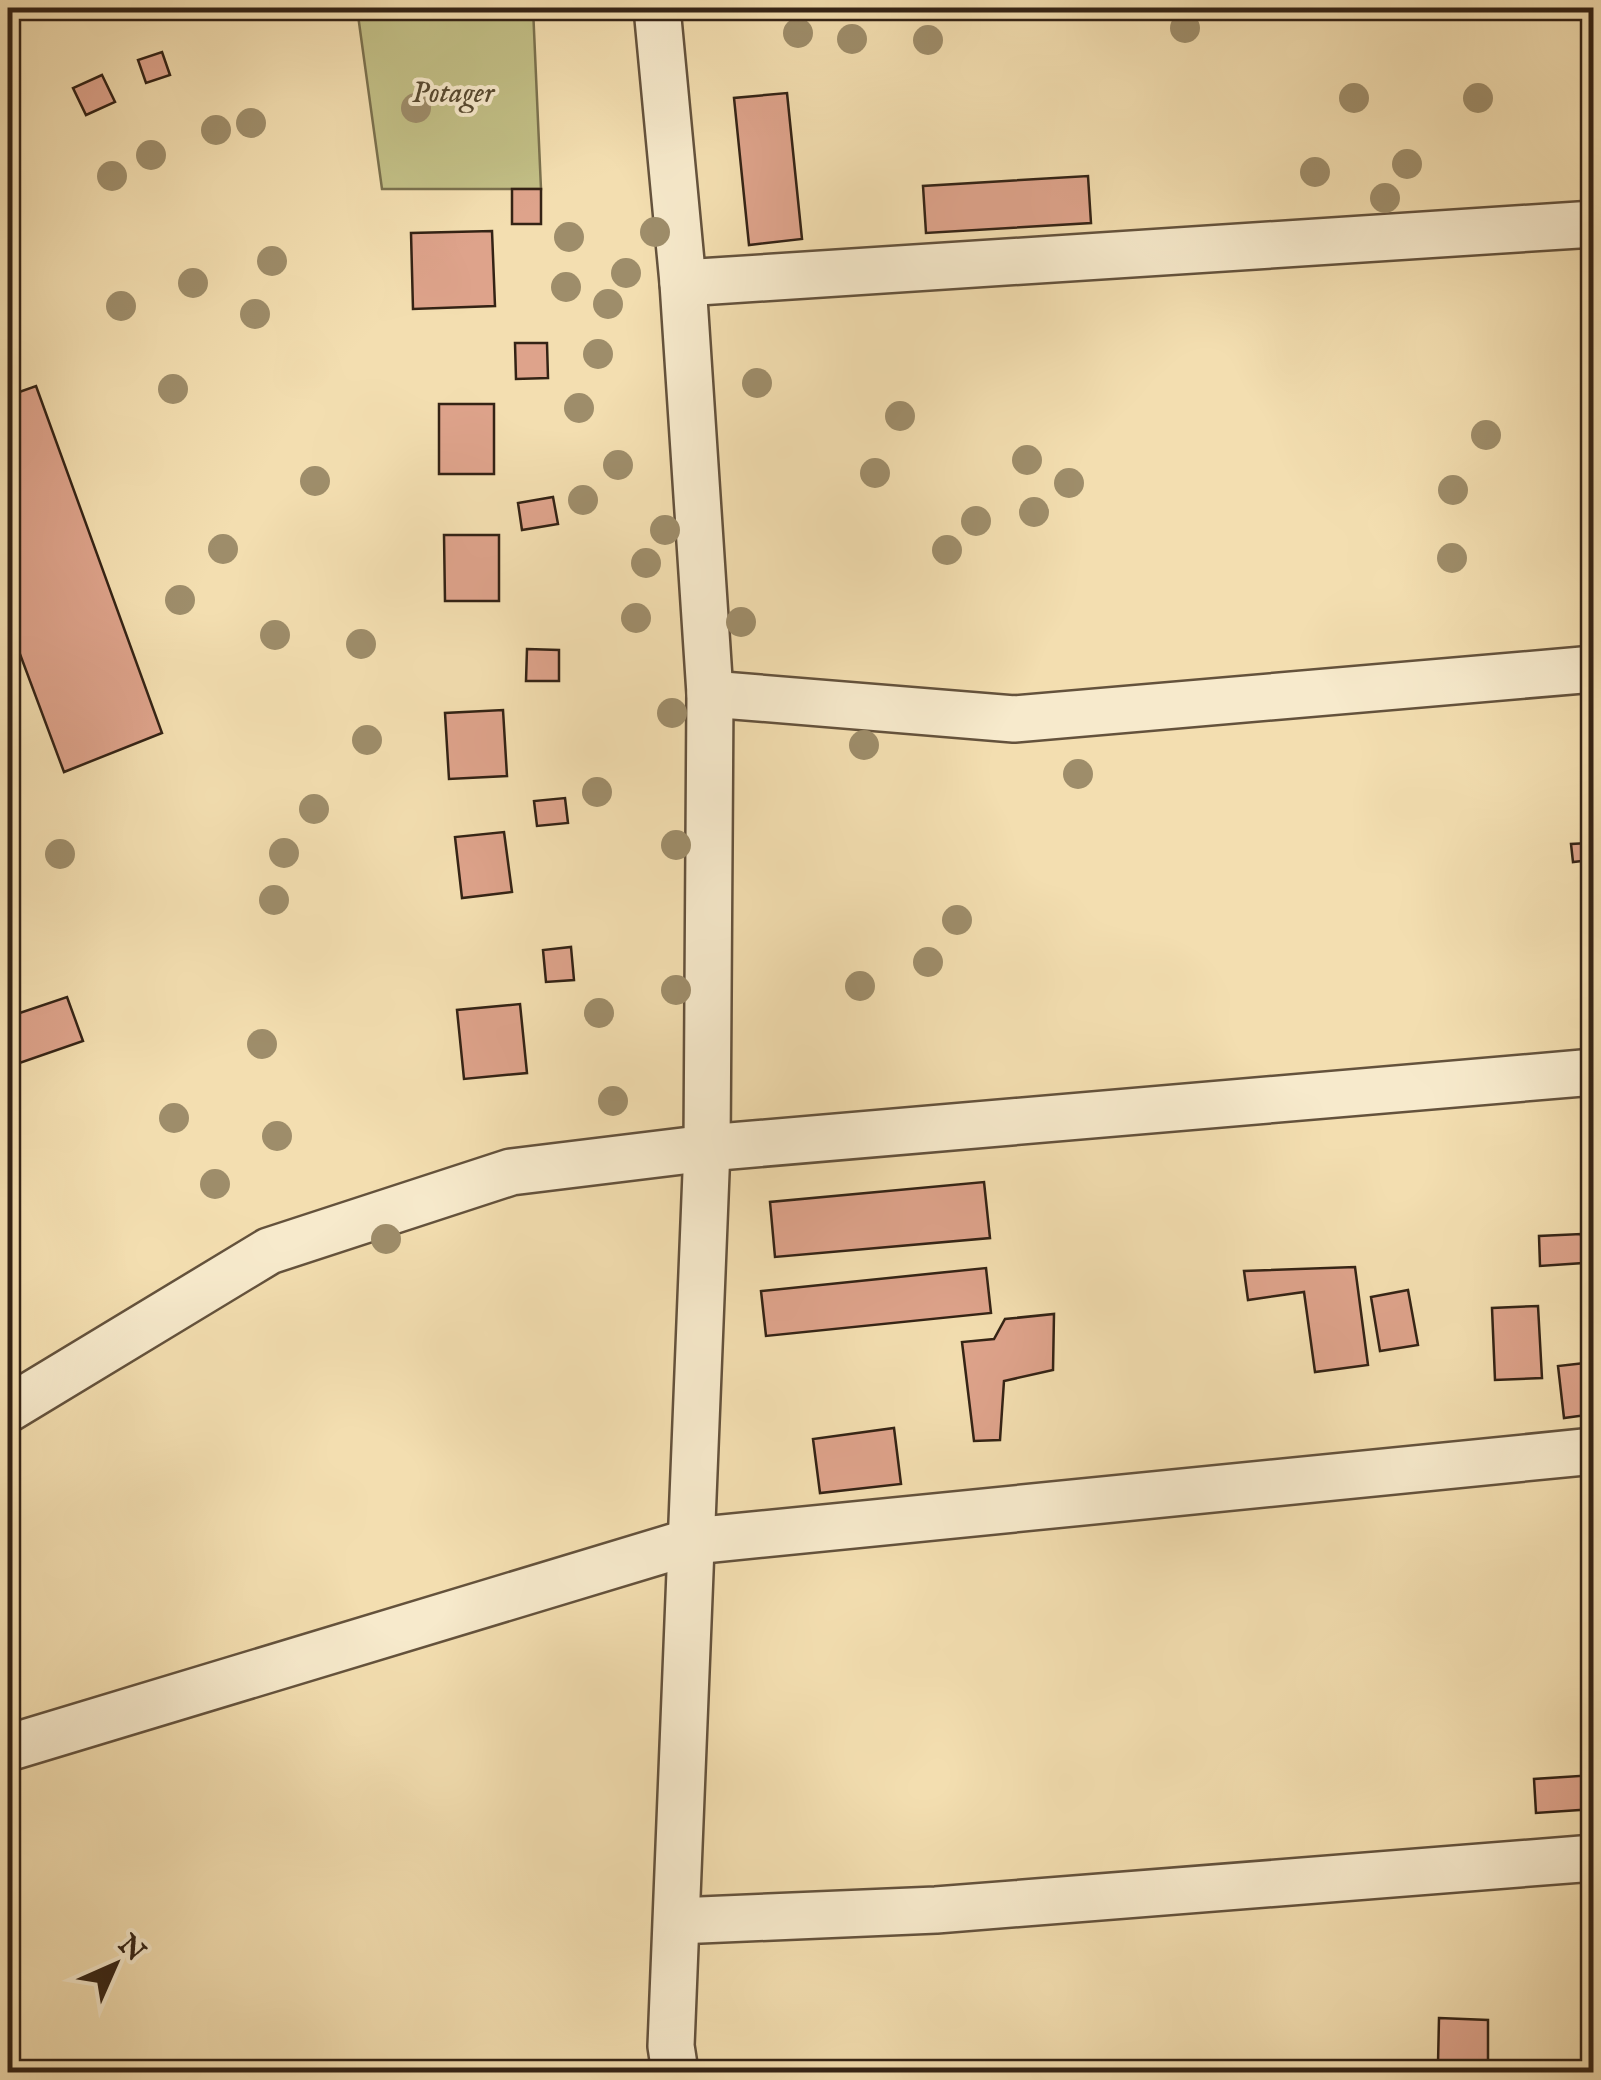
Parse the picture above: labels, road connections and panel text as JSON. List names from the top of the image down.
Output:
{
  "parks": ["Potager"],
  "north": "top right"
}
